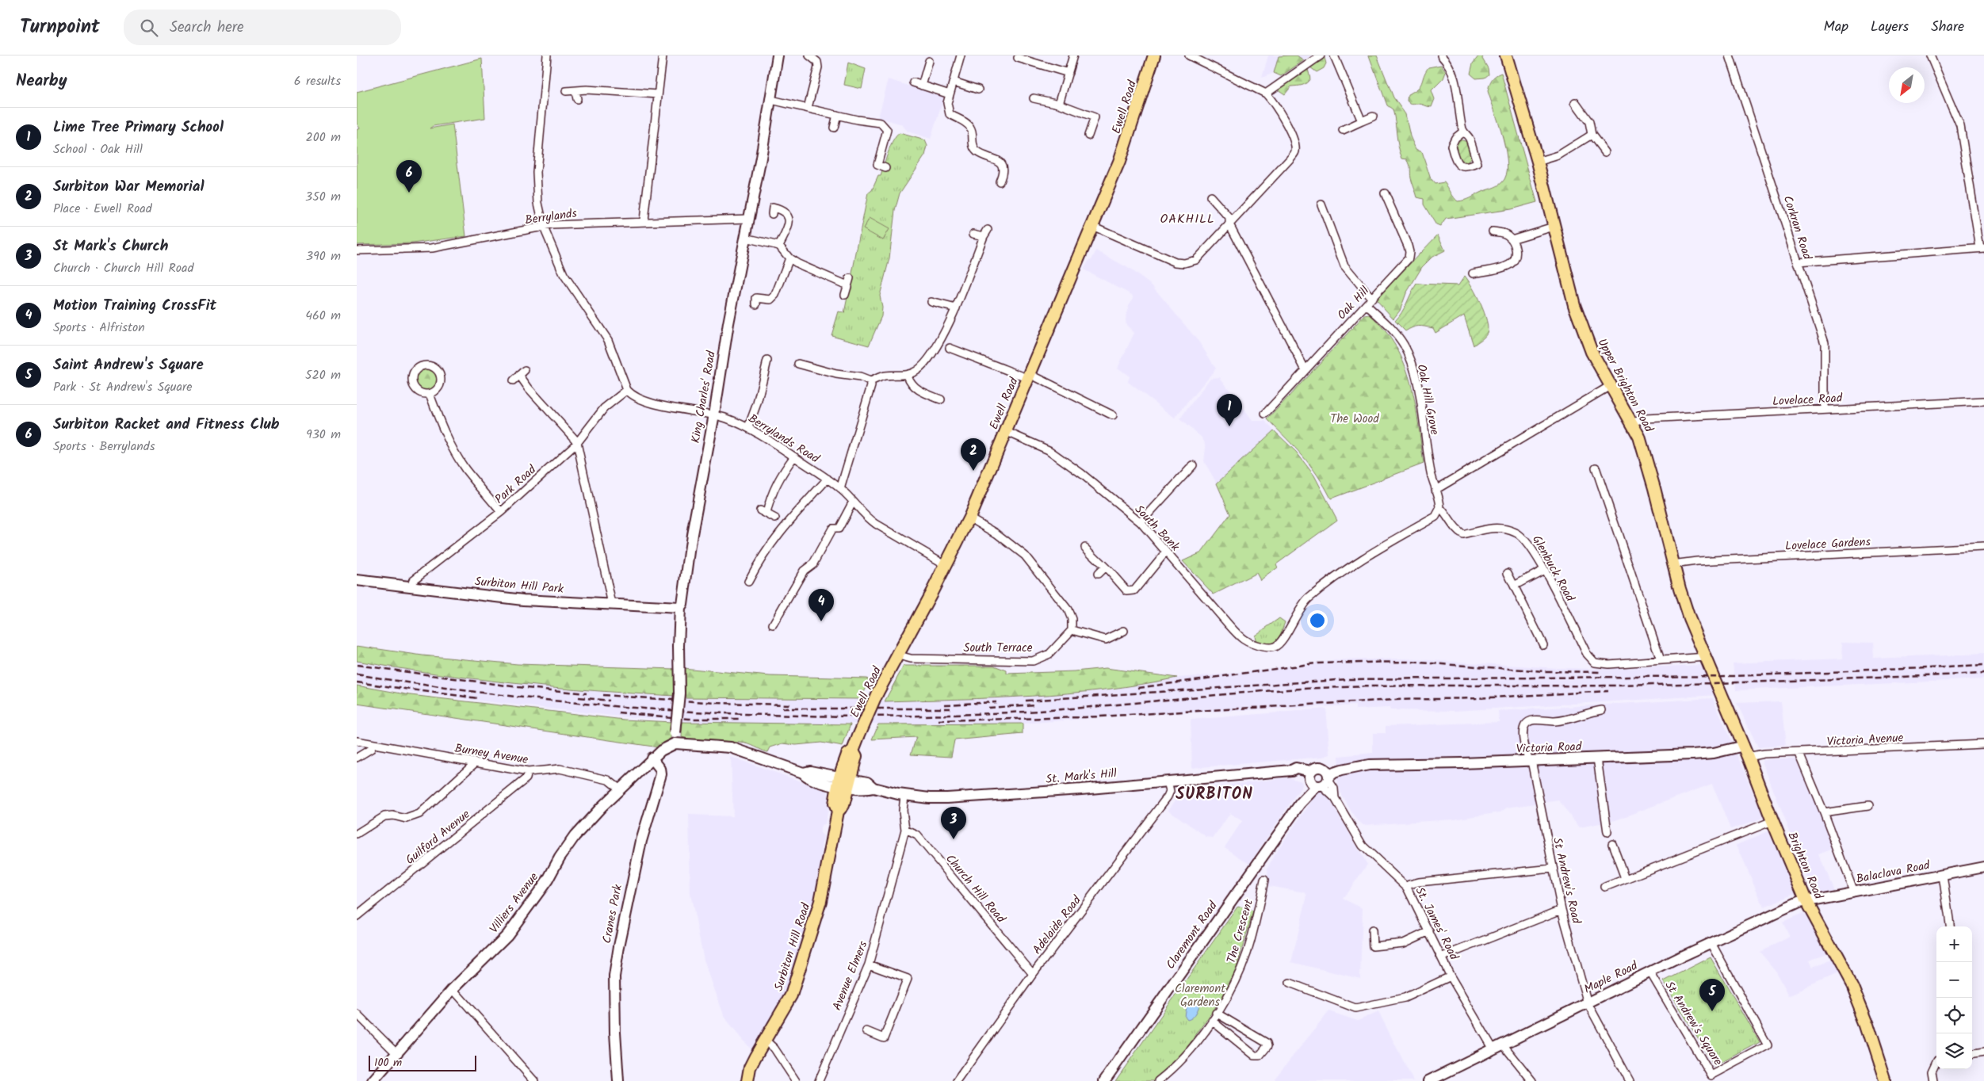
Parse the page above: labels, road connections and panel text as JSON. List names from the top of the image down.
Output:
{
  "streets": {
    "main road": [
      "Ewell Road",
      "Upper Brighton Road",
      "Brighton Road",
      "Surbiton Hill Road"
    ],
    "street": [
      "Berrylands",
      "Corkran Road",
      "Oak Hill",
      "King Charles' Road",
      "Oak Hill Grove",
      "Lovelace Road",
      "Berrylands Road",
      "Park Road",
      "South Bank",
      "Lovelace Gardens",
      "Glenbuck Road",
      "Surbiton Hill Park",
      "South Terrace",
      "Victoria Avenue",
      "Victoria Road",
      "Burney Avenue",
      "St. Mark's Hill",
      "Guilford Avenue",
      "Balaclava Road",
      "St Andrew's Road",
      "Church Hill Road",
      "Villiers Avenue",
      "Cranes Park",
      "St. James' Road",
      "Adelaide Road",
      "The Crescent",
      "Claremont Road",
      "Avenue Elmers",
      "Maple Road",
      "St Andrew's Square"
    ]
  },
  "crossings": [
    ["Ewell Road", "Berrylands Road"],
    ["Ewell Road", "South Bank"],
    ["Ewell Road", "South Terrace"],
    ["Ewell Road", "St. Mark's Hill"],
    ["Ewell Road", "Surbiton Hill Road"],
    ["Berrylands", "King Charles' Road"],
    ["Corkran Road", "Lovelace Road"],
    ["Oak Hill", "Oak Hill Grove"],
    ["Upper Brighton Road", "Lovelace Road"],
    ["Upper Brighton Road", "Lovelace Gardens"],
    ["Upper Brighton Road", "Glenbuck Road"],
    ["Upper Brighton Road", "Brighton Road"],
    ["King Charles' Road", "Berrylands Road"],
    ["King Charles' Road", "Surbiton Hill Park"],
    ["King Charles' Road", "St. Mark's Hill"],
    ["King Charles' Road", "Villiers Avenue"],
    ["Oak Hill Grove", "South Bank"],
    ["Oak Hill Grove", "Glenbuck Road"],
    ["Berrylands Road", "Park Road"],
    ["Park Road", "Surbiton Hill Park"],
    ["South Bank", "Glenbuck Road"],
    ["Glenbuck Road", "Brighton Road"],
    ["Victoria Avenue", "Brighton Road"],
    ["Victoria Road", "St. Mark's Hill"],
    ["Victoria Road", "Brighton Road"],
    ["Victoria Road", "St Andrew's Road"],
    ["Victoria Road", "St. James' Road"],
    ["Victoria Road", "Claremont Road"],
    ["Burney Avenue", "Guilford Avenue"],
    ["Burney Avenue", "Villiers Avenue"],
    ["St. Mark's Hill", "Villiers Avenue"],
    ["St. Mark's Hill", "St. James' Road"],
    ["St. Mark's Hill", "Adelaide Road"],
    ["St. Mark's Hill", "Claremont Road"],
    ["St. Mark's Hill", "Surbiton Hill Road"],
    ["Brighton Road", "Balaclava Road"],
    ["Brighton Road", "Maple Road"],
    ["Balaclava Road", "Maple Road"],
    ["St Andrew's Road", "Maple Road"],
    ["Church Hill Road", "Adelaide Road"],
    ["Church Hill Road", "Avenue Elmers"],
    ["Villiers Avenue", "Cranes Park"],
    ["St. James' Road", "Claremont Road"],
    ["St. James' Road", "Maple Road"],
    ["Maple Road", "St Andrew's Square"]
  ],
  "districts": ["OAKHILL", "SURBITON"],
  "parks": ["The Wood", "Claremont Gardens"],
  "scale_bar": "100 m",
  "north": "bottom left",
  "page": {
    "header": "Turnpoint",
    "search": "Search here",
    "nav": ["Map", "Layers", "Share"],
    "heading": ["Nearby", "6 results"],
    "list": [
      {
        "mark": "1",
        "name": "Lime Tree Primary School",
        "note": "School · Oak Hill",
        "value": "200 m"
      },
      {
        "mark": "2",
        "name": "Surbiton War Memorial",
        "note": "Place · Ewell Road",
        "value": "350 m"
      },
      {
        "mark": "3",
        "name": "St Mark's Church",
        "note": "Church · Church Hill Road",
        "value": "390 m"
      },
      {
        "mark": "4",
        "name": "Motion Training CrossFit",
        "note": "Sports · Alfriston",
        "value": "460 m"
      },
      {
        "mark": "5",
        "name": "Saint Andrew's Square",
        "note": "Park · St Andrew's Square",
        "value": "520 m"
      },
      {
        "mark": "6",
        "name": "Surbiton Racket and Fitness Club",
        "note": "Sports · Berrylands",
        "value": "930 m"
      }
    ],
    "pins": [
      "6",
      "1",
      "2",
      "4",
      "3",
      "5"
    ],
    "map_buttons": ["+", "−"],
    "scale": "100 m"
  }
}
